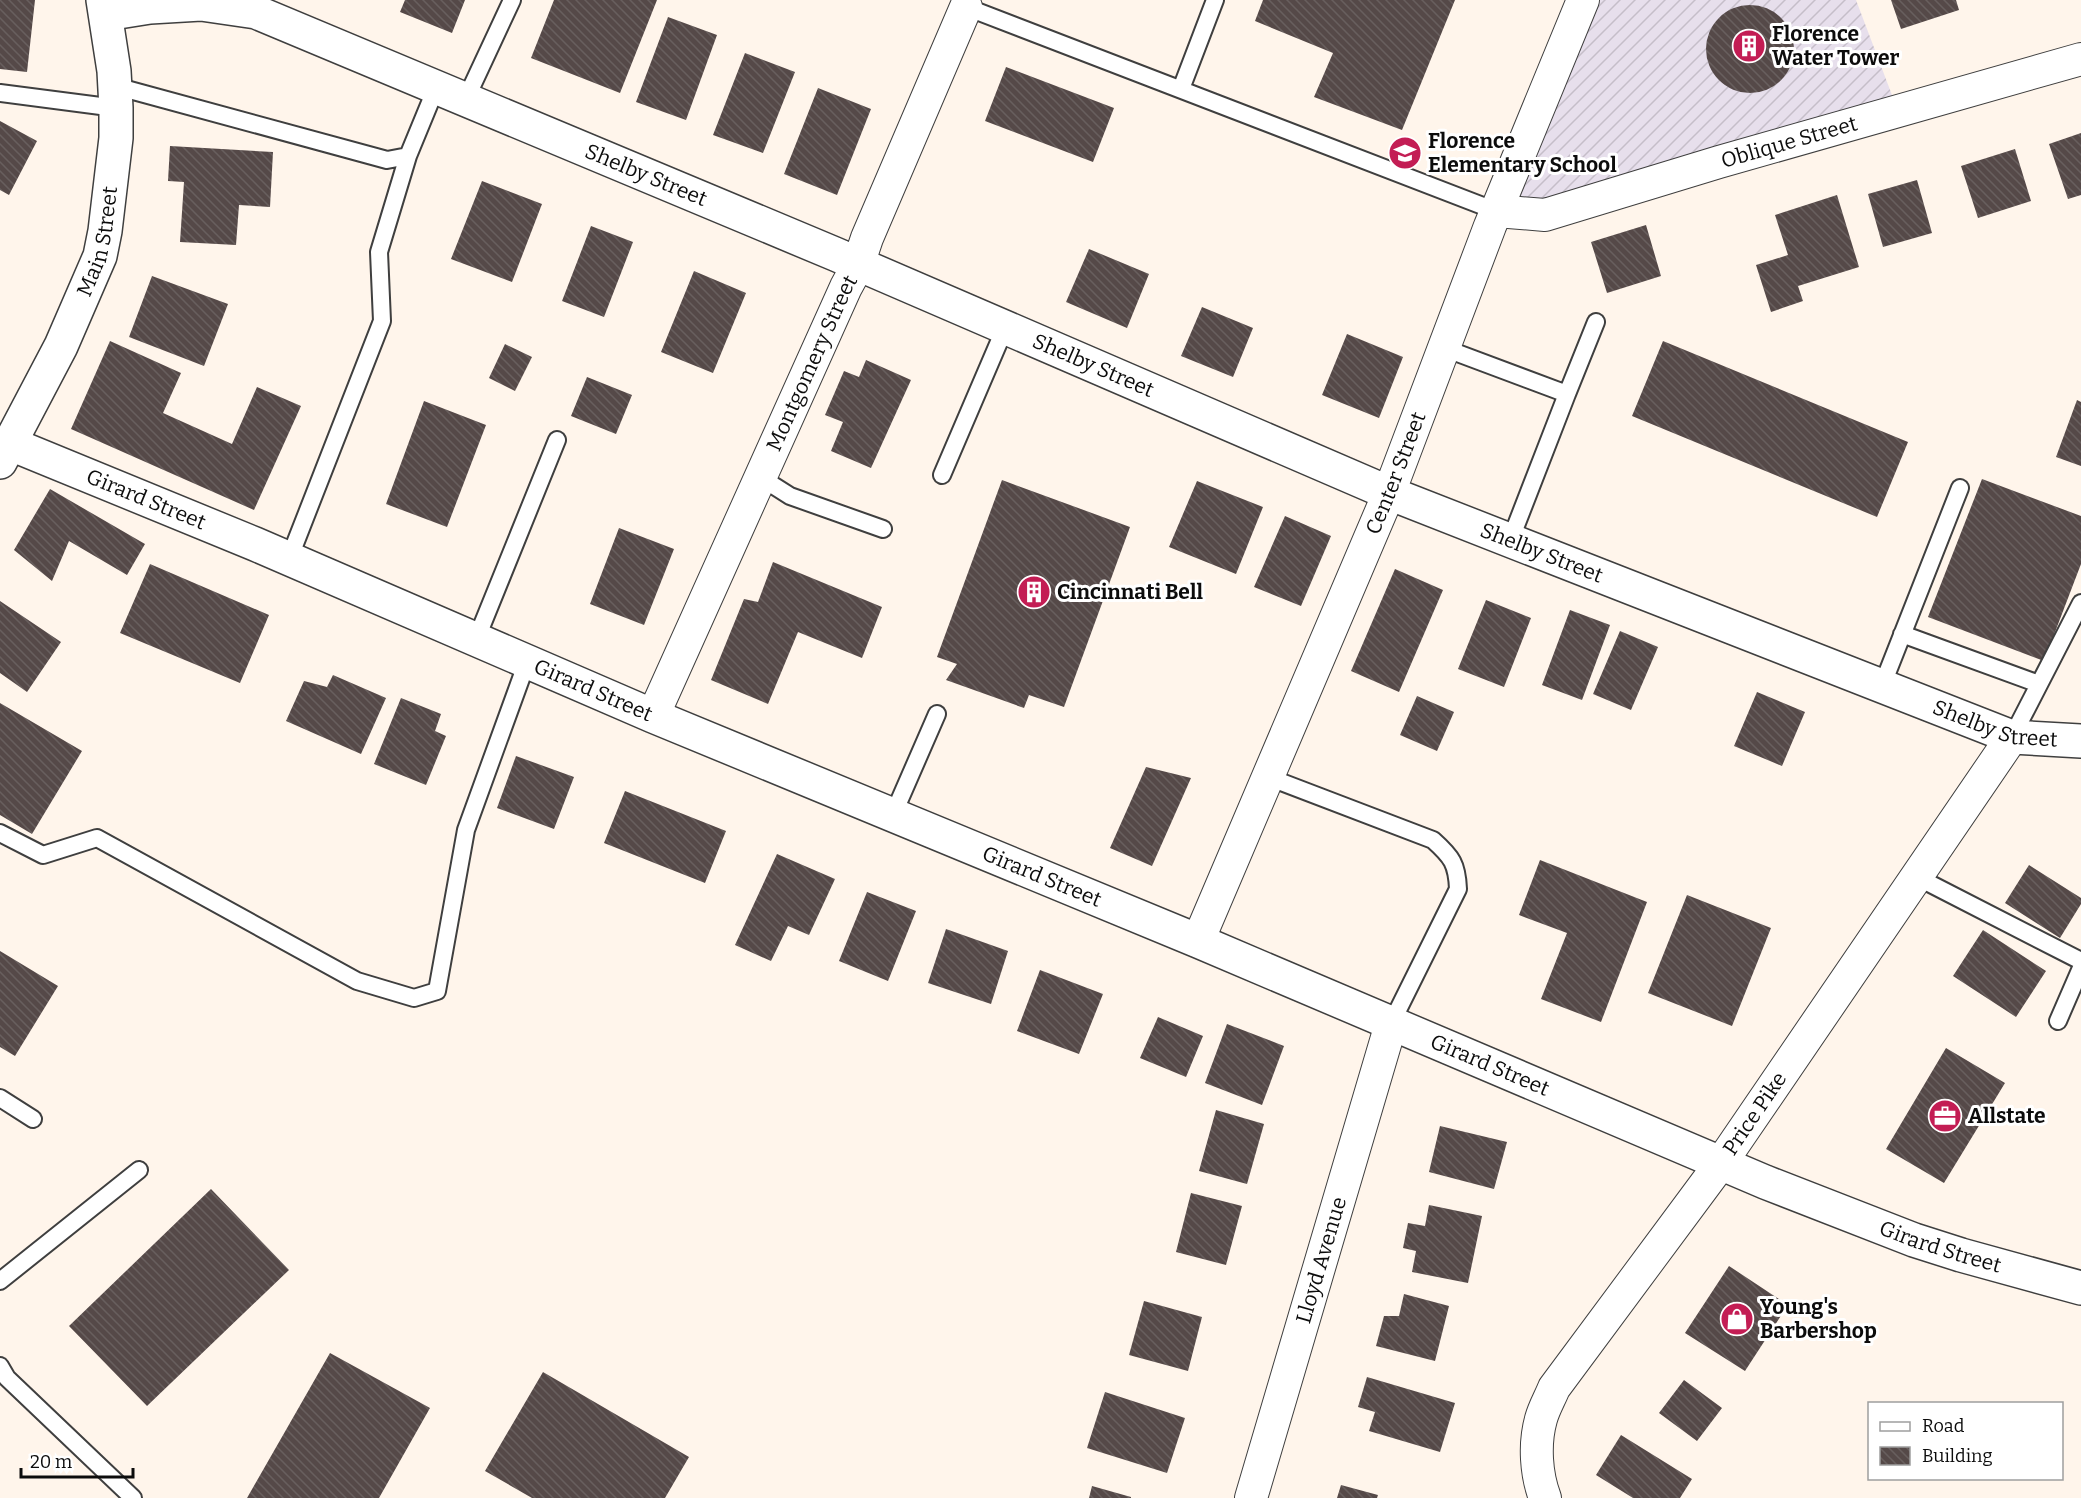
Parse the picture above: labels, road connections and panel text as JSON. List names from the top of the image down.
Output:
{
  "streets": {
    "street": [
      "Oblique Street",
      "Shelby Street",
      "Main Street",
      "Montgomery Street",
      "Center Street",
      "Girard Street",
      "Price Pike",
      "Lloyd Avenue"
    ]
  },
  "crossings": [
    ["Oblique Street", "Center Street"],
    ["Shelby Street", "Main Street"],
    ["Shelby Street", "Montgomery Street"],
    ["Shelby Street", "Center Street"],
    ["Shelby Street", "Price Pike"],
    ["Main Street", "Girard Street"],
    ["Montgomery Street", "Girard Street"],
    ["Center Street", "Girard Street"],
    ["Girard Street", "Price Pike"],
    ["Girard Street", "Lloyd Avenue"]
  ],
  "places": {
    "building": ["Florence Water Tower", "Cincinnati Bell"],
    "school or university": ["Florence Elementary School"],
    "office": ["Allstate"],
    "shop": ["Young's Barbershop"]
  },
  "legend": ["Road", "Building"],
  "scale_bar": "20 m"
}
